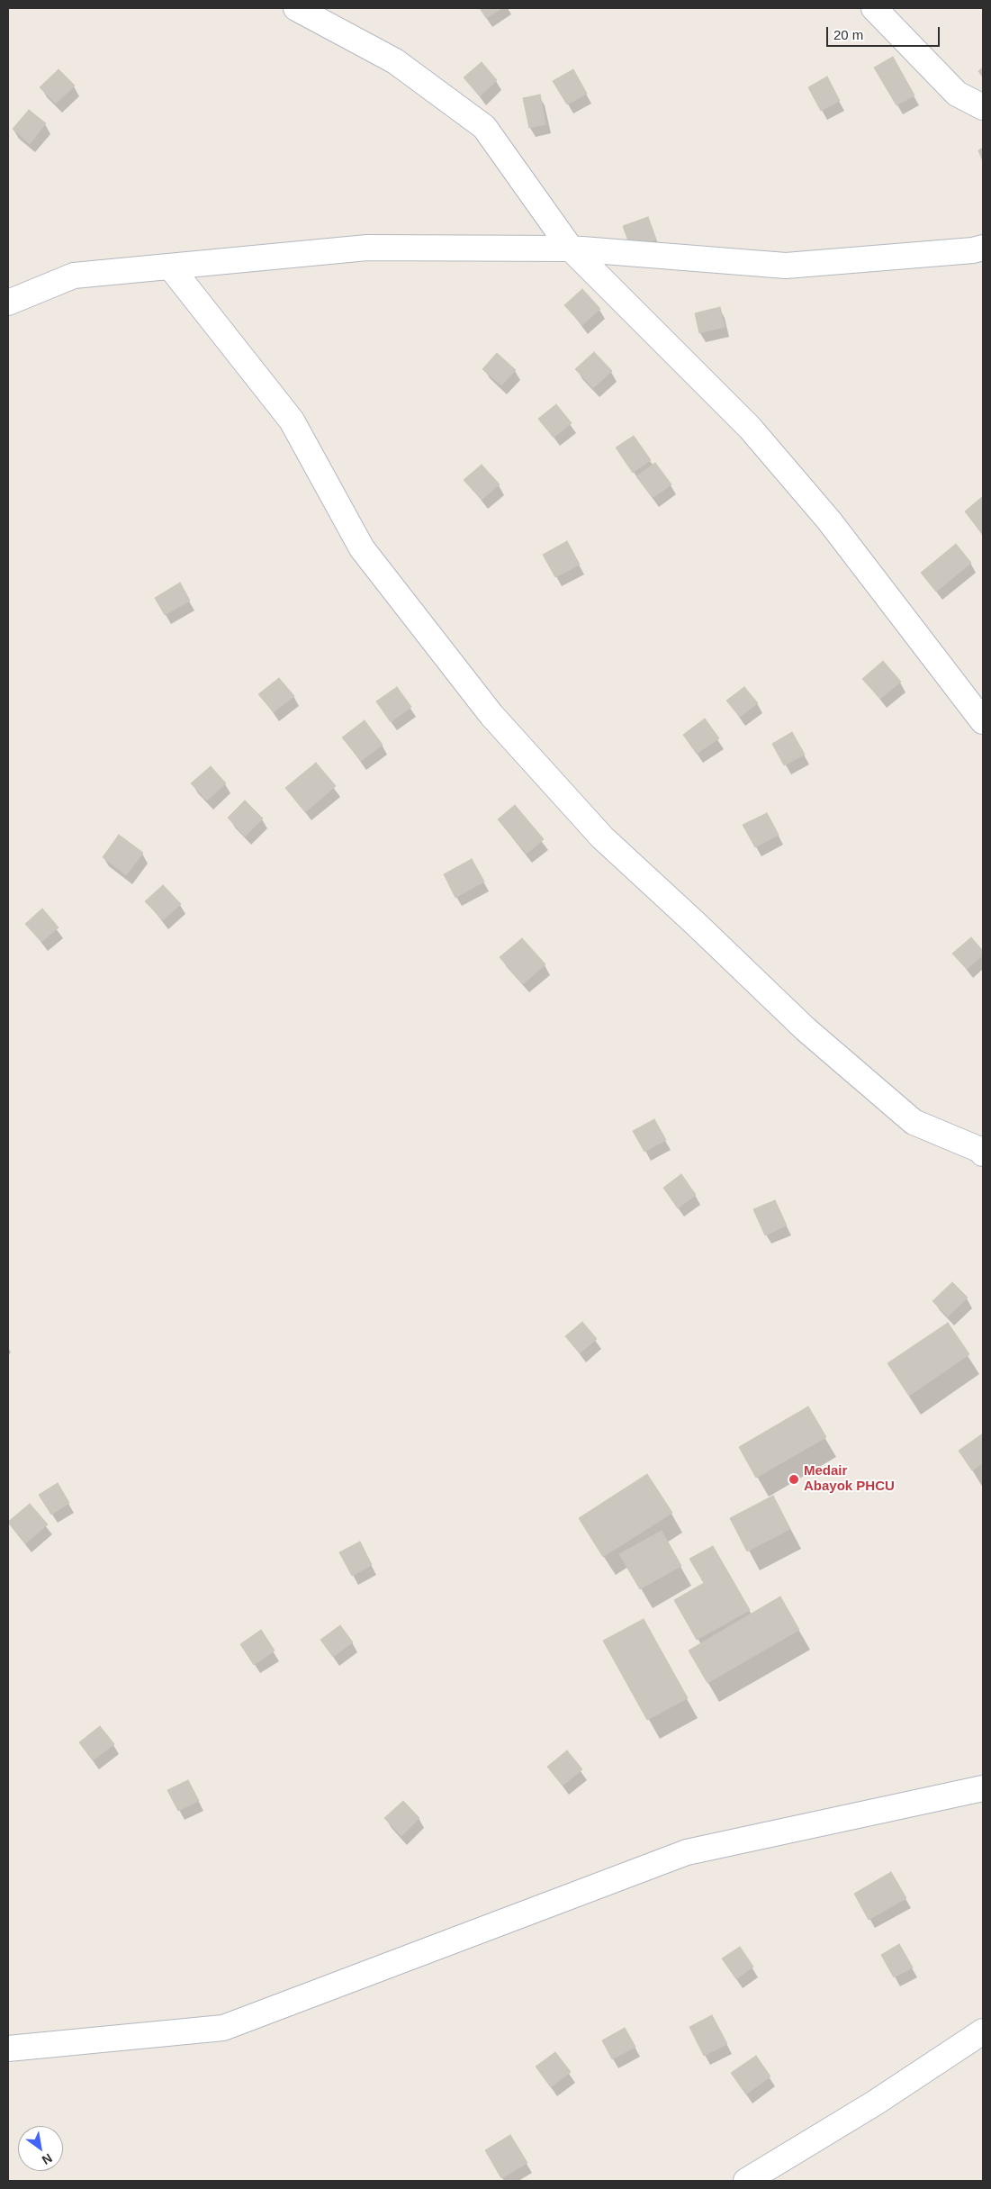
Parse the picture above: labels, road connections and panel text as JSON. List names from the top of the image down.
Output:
{
  "places": ["Medair Abayok PHCU"],
  "scale_bar": "20 m",
  "north": "bottom right"
}
